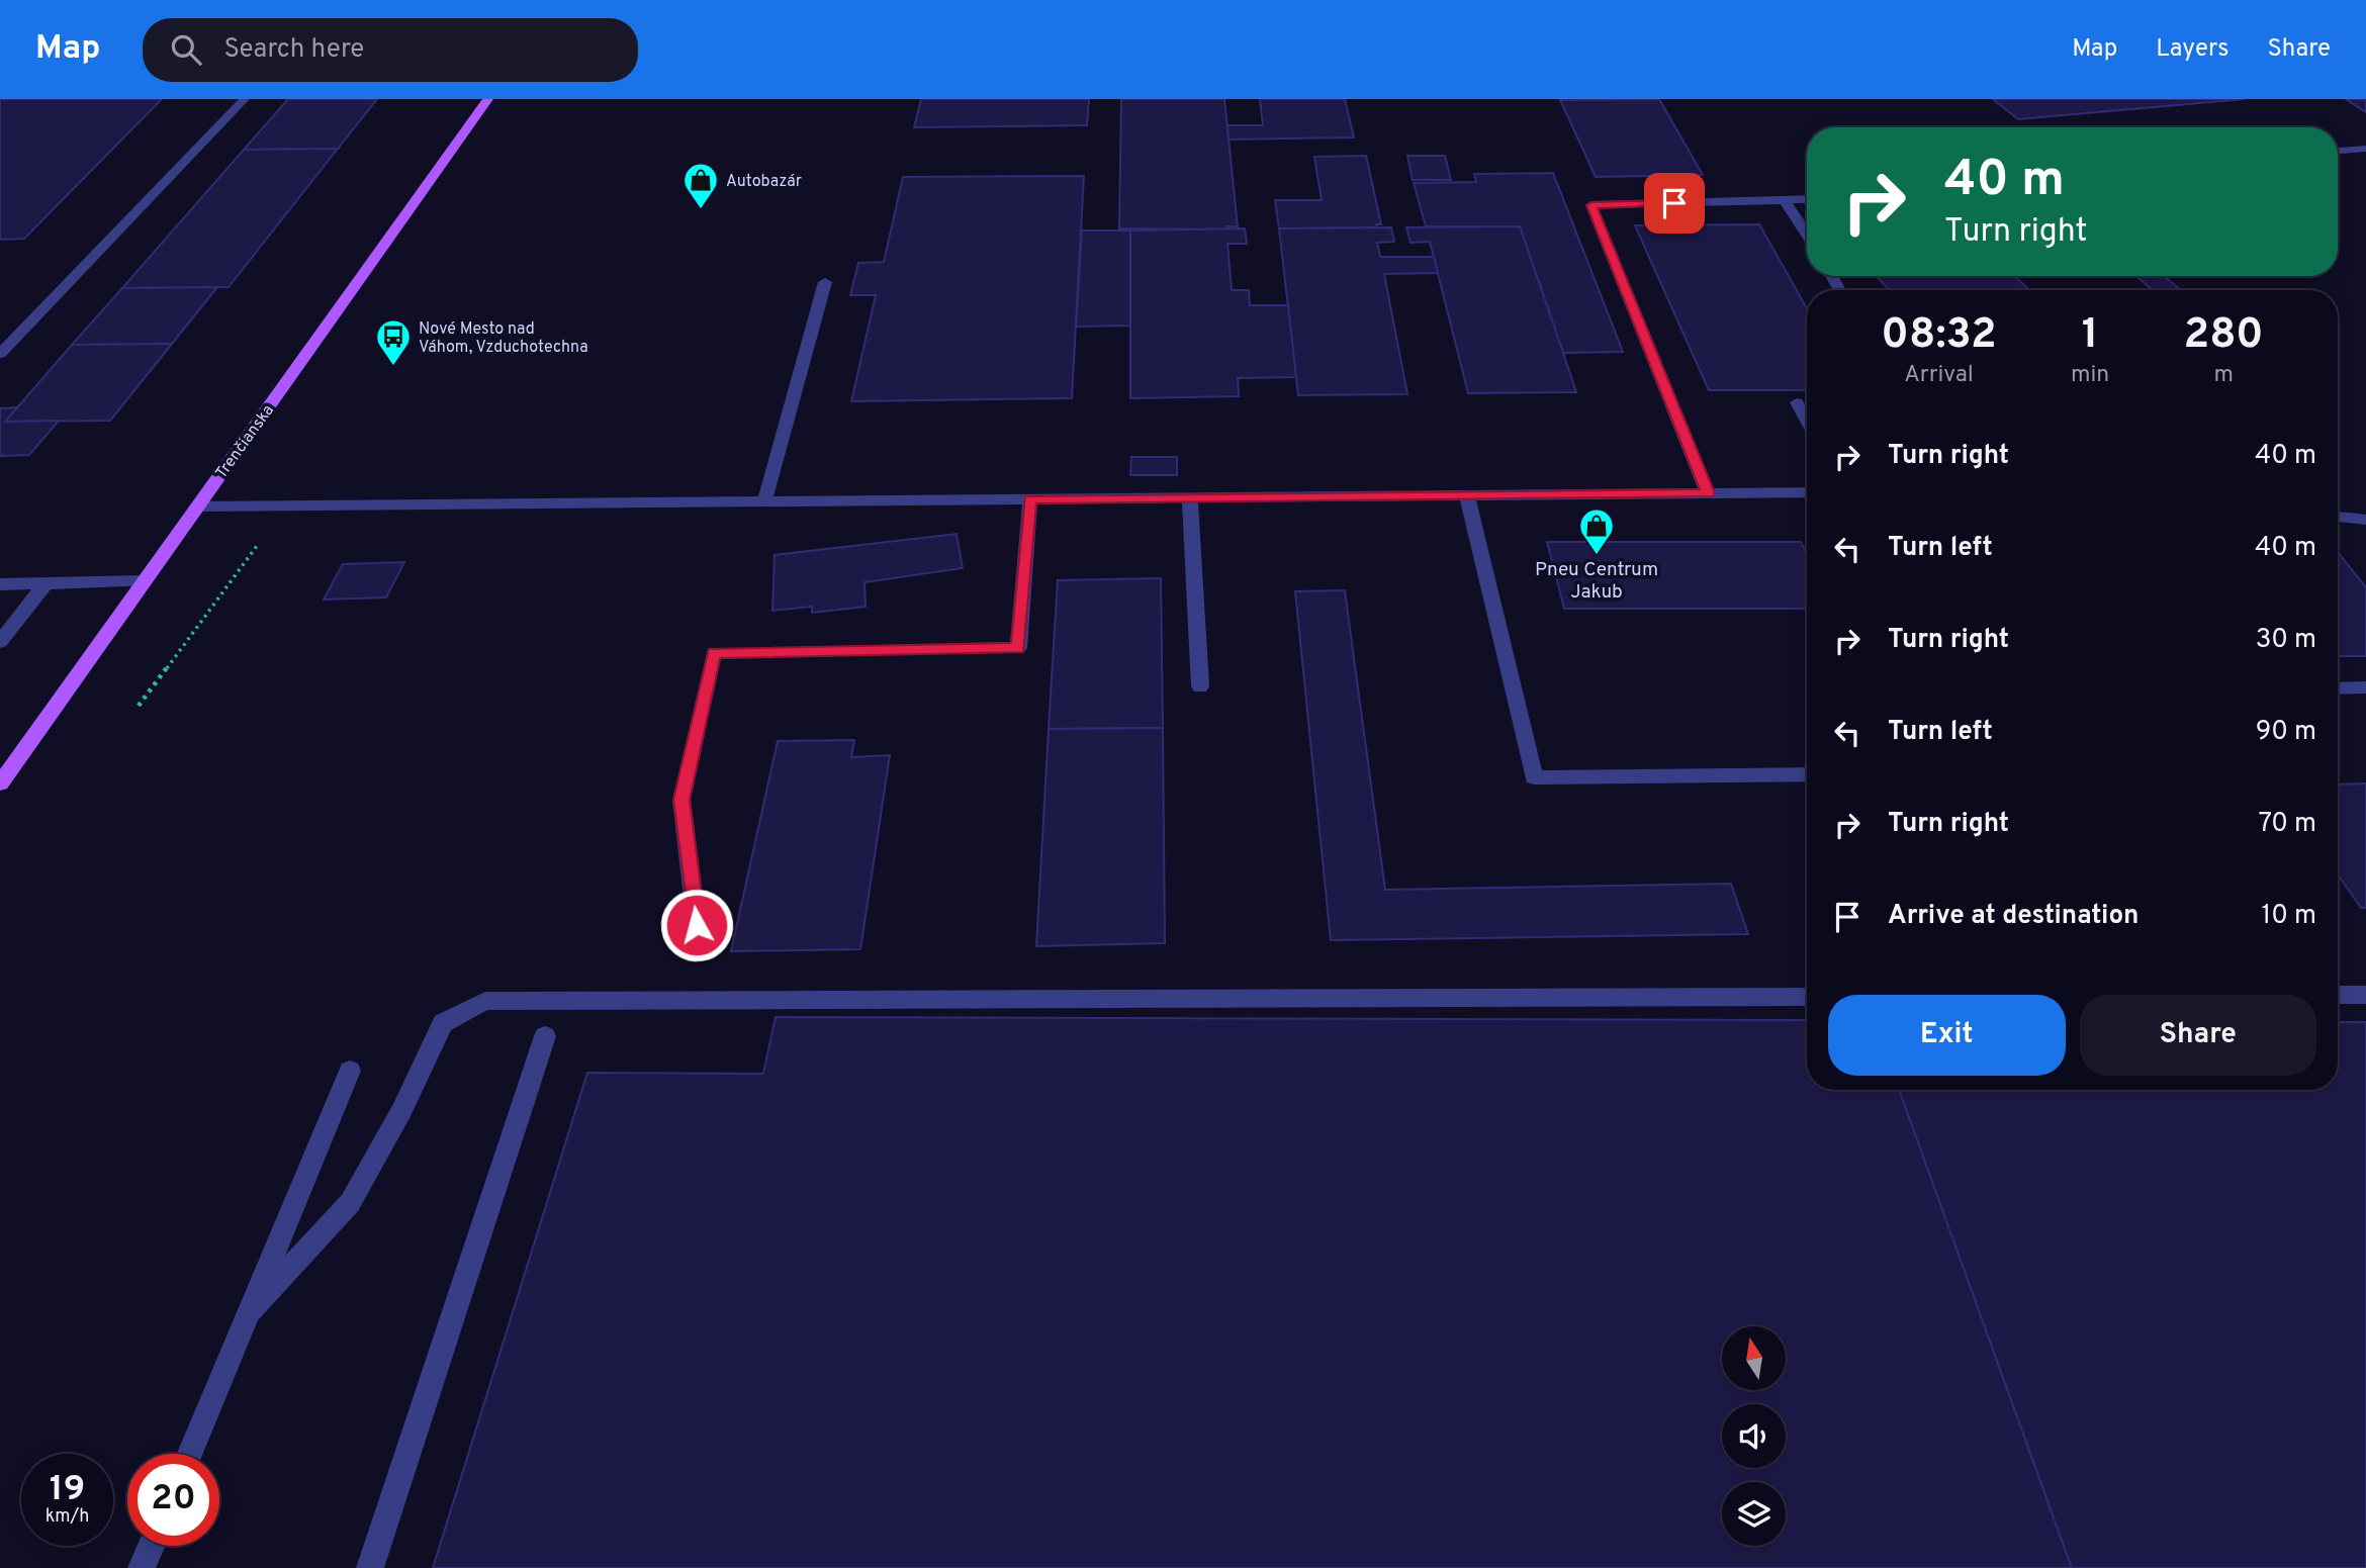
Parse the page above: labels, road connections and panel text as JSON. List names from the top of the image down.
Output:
{
  "streets": {
    "main road": ["Trenčianska"]
  },
  "places": {
    "shop": ["Autobazár", "Pneu Centrum Jakub"],
    "bus stop": ["Nové Mesto nad Váhom, Vzduchotechna"]
  },
  "north": "top",
  "page": {
    "header": "Map",
    "search": "Search here",
    "nav": ["Map", "Layers", "Share"],
    "turn": ["40 m", "Turn right"],
    "eta": [
      "08:32",
      "Arrival",
      "1",
      "min",
      "280",
      "m"
    ],
    "list": [
      {
        "name": "Turn right",
        "value": "40 m"
      },
      {
        "name": "Turn left",
        "value": "40 m"
      },
      {
        "name": "Turn right",
        "value": "30 m"
      },
      {
        "name": "Turn left",
        "value": "90 m"
      },
      {
        "name": "Turn right",
        "value": "70 m"
      },
      {
        "name": "Arrive at destination",
        "value": "10 m"
      }
    ],
    "buttons": ["Exit", "Share"],
    "speed": "19 km/h",
    "limit": "20"
  }
}
